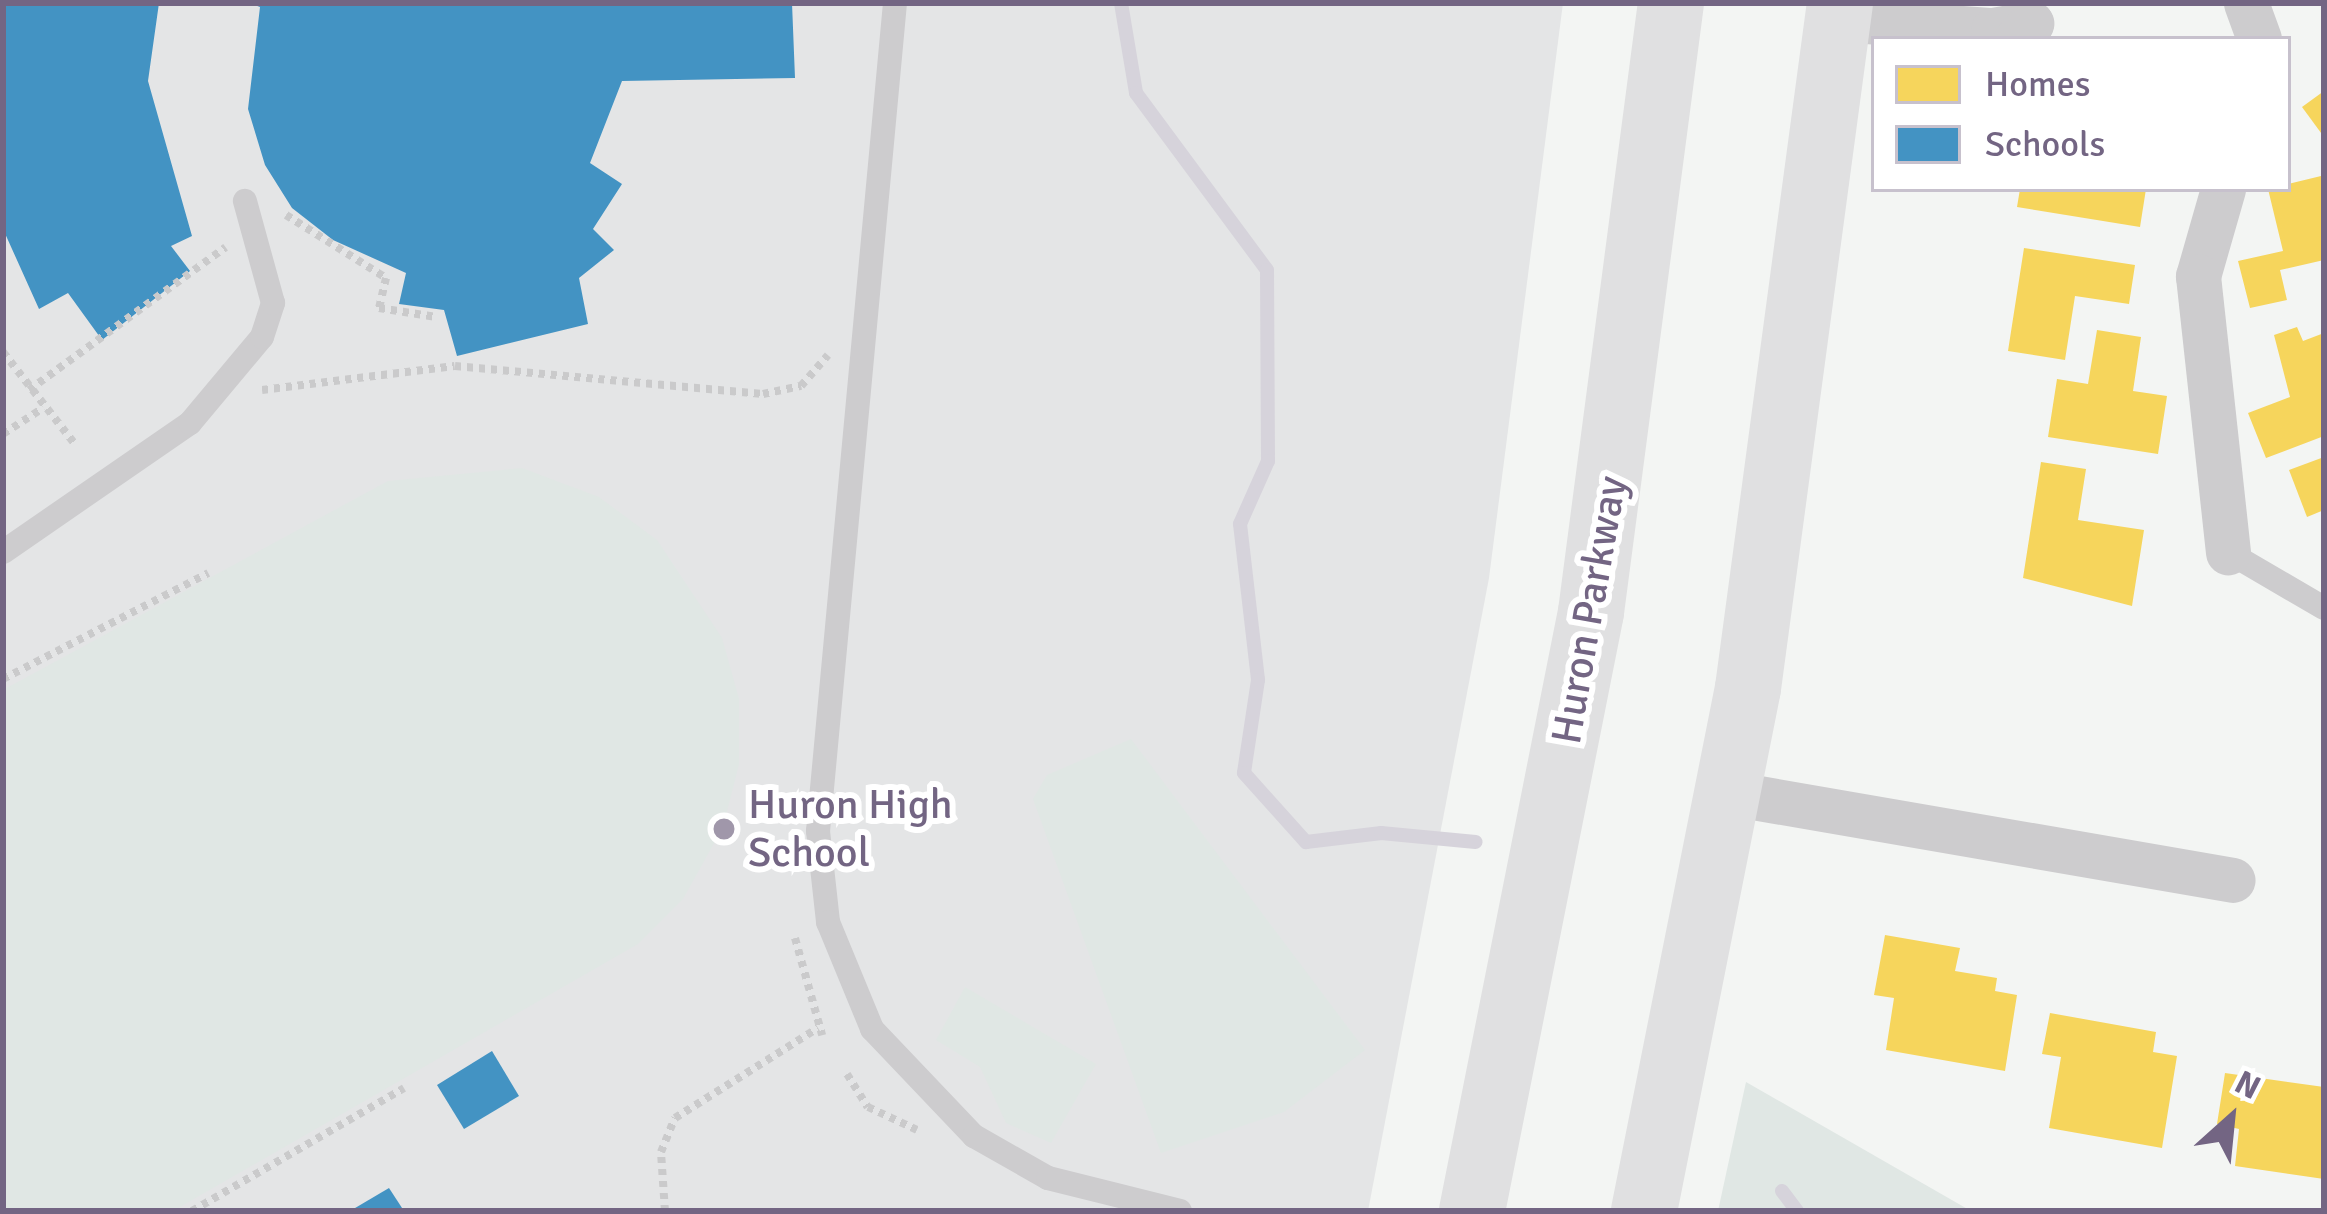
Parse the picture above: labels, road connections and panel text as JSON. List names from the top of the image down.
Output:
{
  "streets": {
    "main road": ["Huron Parkway"]
  },
  "places": ["Huron High School"],
  "legend": ["Homes", "Schools"],
  "north": "top right"
}
